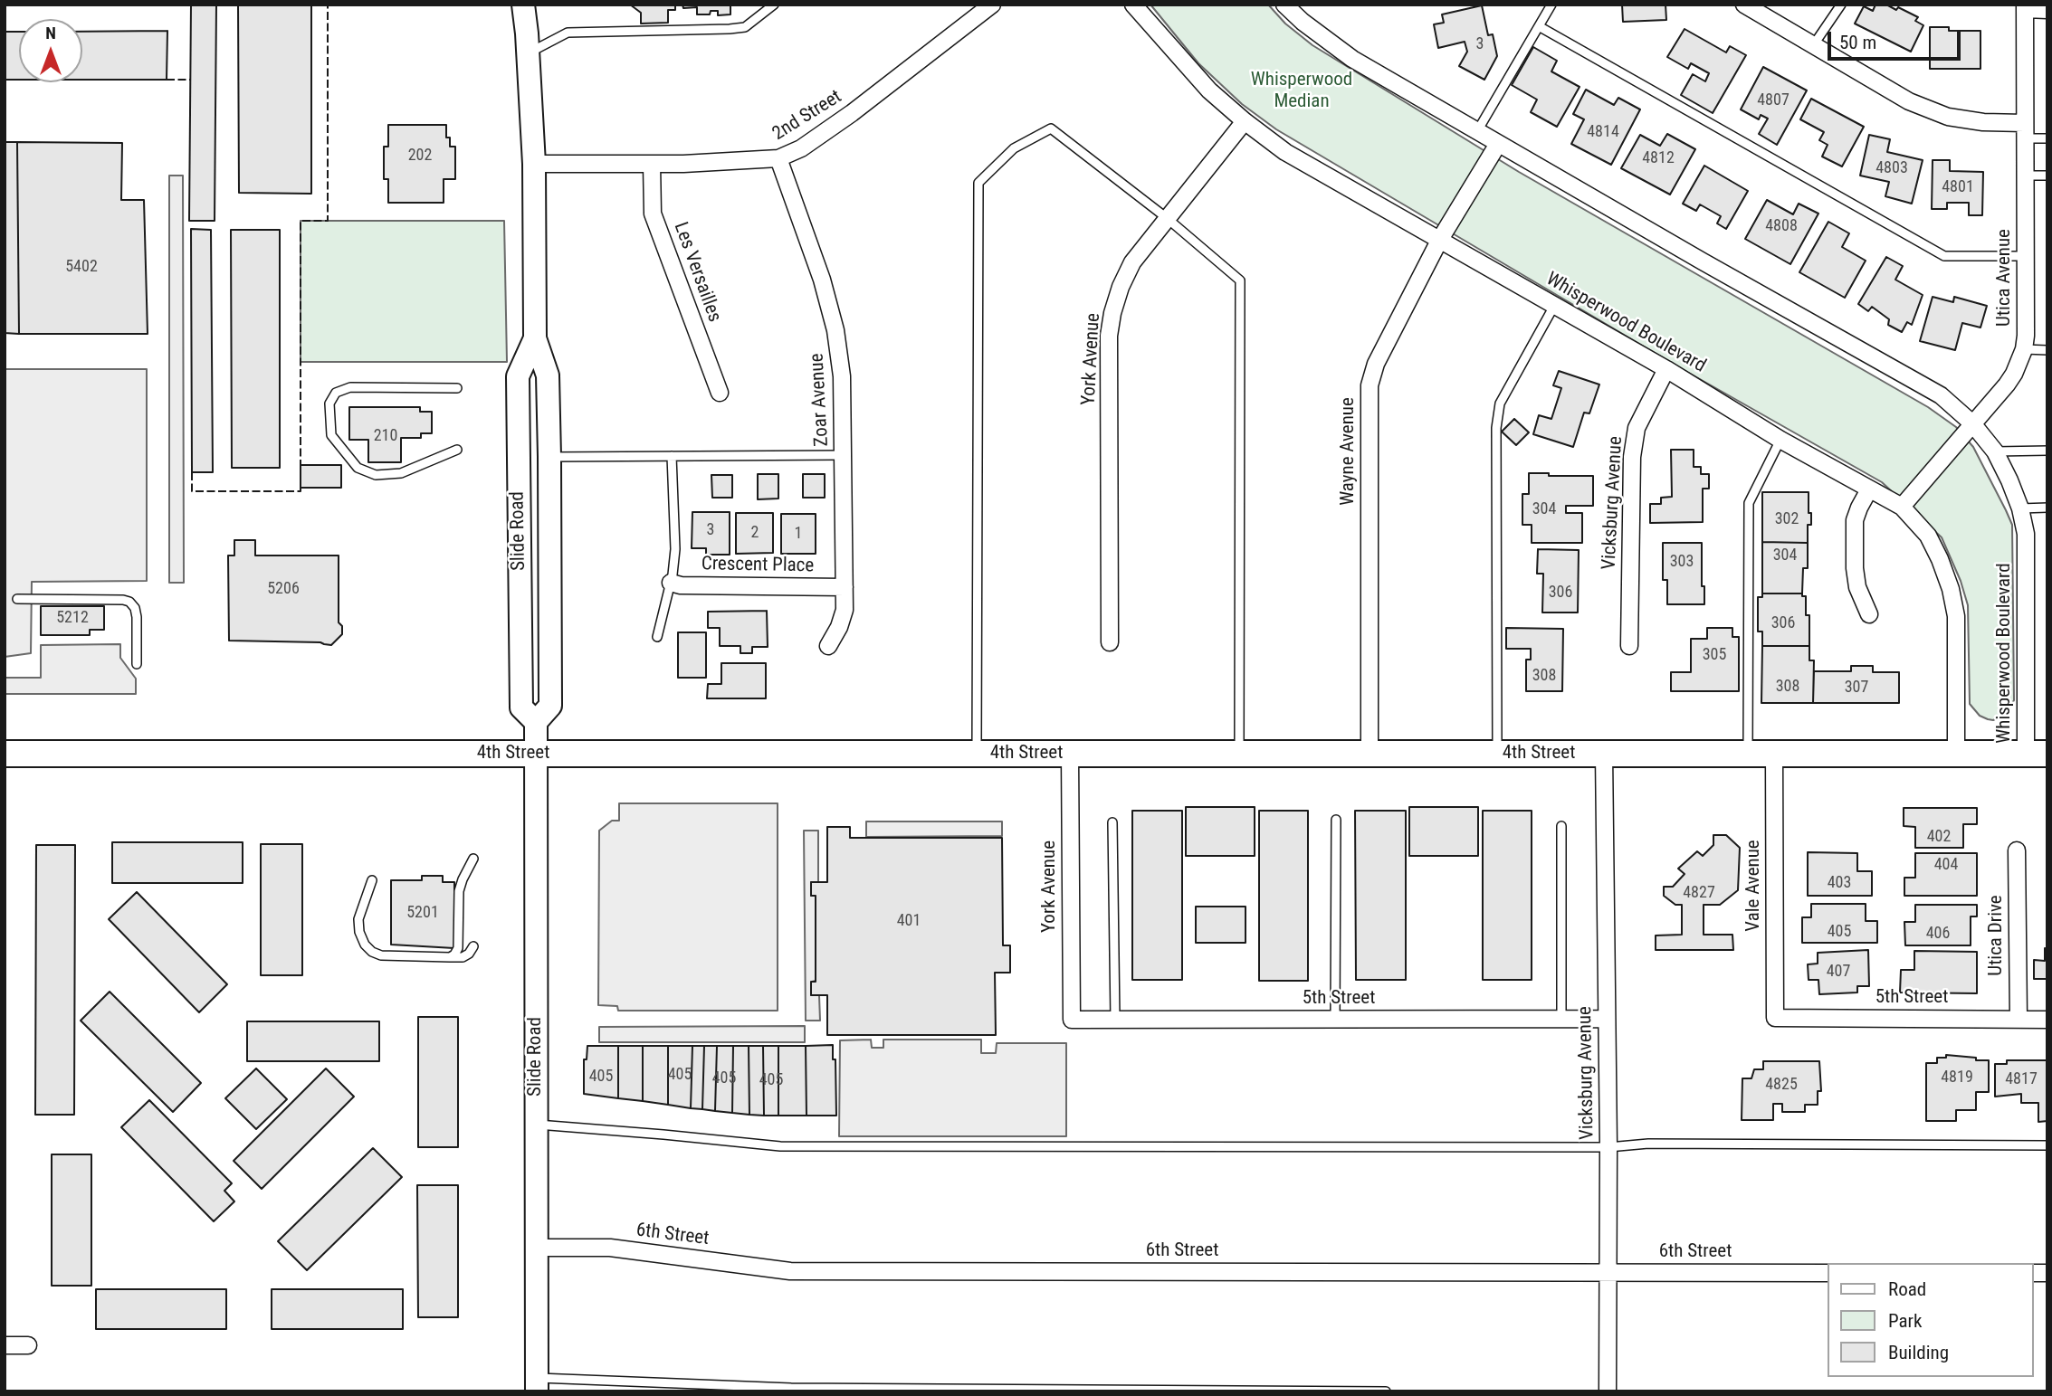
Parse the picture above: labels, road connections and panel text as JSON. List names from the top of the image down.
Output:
{
  "streets": {
    "main road": ["Slide Road", "4th Street"],
    "street": [
      "2nd Street",
      "Les Versailles",
      "Utica Avenue",
      "Whisperwood Boulevard",
      "York Avenue",
      "Zoar Avenue",
      "Wayne Avenue",
      "Vicksburg Avenue",
      "Crescent Place",
      "Vale Avenue",
      "Utica Drive",
      "5th Street",
      "6th Street"
    ]
  },
  "crossings": [
    ["2nd Street", "Les Versailles"],
    ["2nd Street", "Zoar Avenue"],
    ["2nd Street", "Slide Road"],
    ["Utica Avenue", "Whisperwood Boulevard"],
    ["Whisperwood Boulevard", "York Avenue"],
    ["Whisperwood Boulevard", "Wayne Avenue"],
    ["Whisperwood Boulevard", "Vicksburg Avenue"],
    ["Whisperwood Boulevard", "4th Street"],
    ["York Avenue", "4th Street"],
    ["York Avenue", "5th Street"],
    ["Zoar Avenue", "Crescent Place"],
    ["Wayne Avenue", "4th Street"],
    ["Vicksburg Avenue", "4th Street"],
    ["Vicksburg Avenue", "5th Street"],
    ["Vicksburg Avenue", "6th Street"],
    ["Slide Road", "4th Street"],
    ["Slide Road", "6th Street"],
    ["4th Street", "Vale Avenue"],
    ["Vale Avenue", "5th Street"],
    ["Utica Drive", "5th Street"]
  ],
  "parks": ["Whisperwood Median"],
  "house_numbers": [
    "3",
    "4807",
    "4814",
    "202",
    "4812",
    "4803",
    "4801",
    "4808",
    "5402",
    "210",
    "304",
    "302",
    "3",
    "2",
    "1",
    "304",
    "303",
    "5206",
    "306",
    "5212",
    "306",
    "305",
    "308",
    "308",
    "307",
    "402",
    "404",
    "403",
    "4827",
    "5201",
    "401",
    "405",
    "406",
    "407",
    "405",
    "405",
    "4819",
    "405",
    "4817",
    "405",
    "4825"
  ],
  "legend": ["Road", "Park", "Building"],
  "scale_bar": "50 m",
  "north": "top"
}
